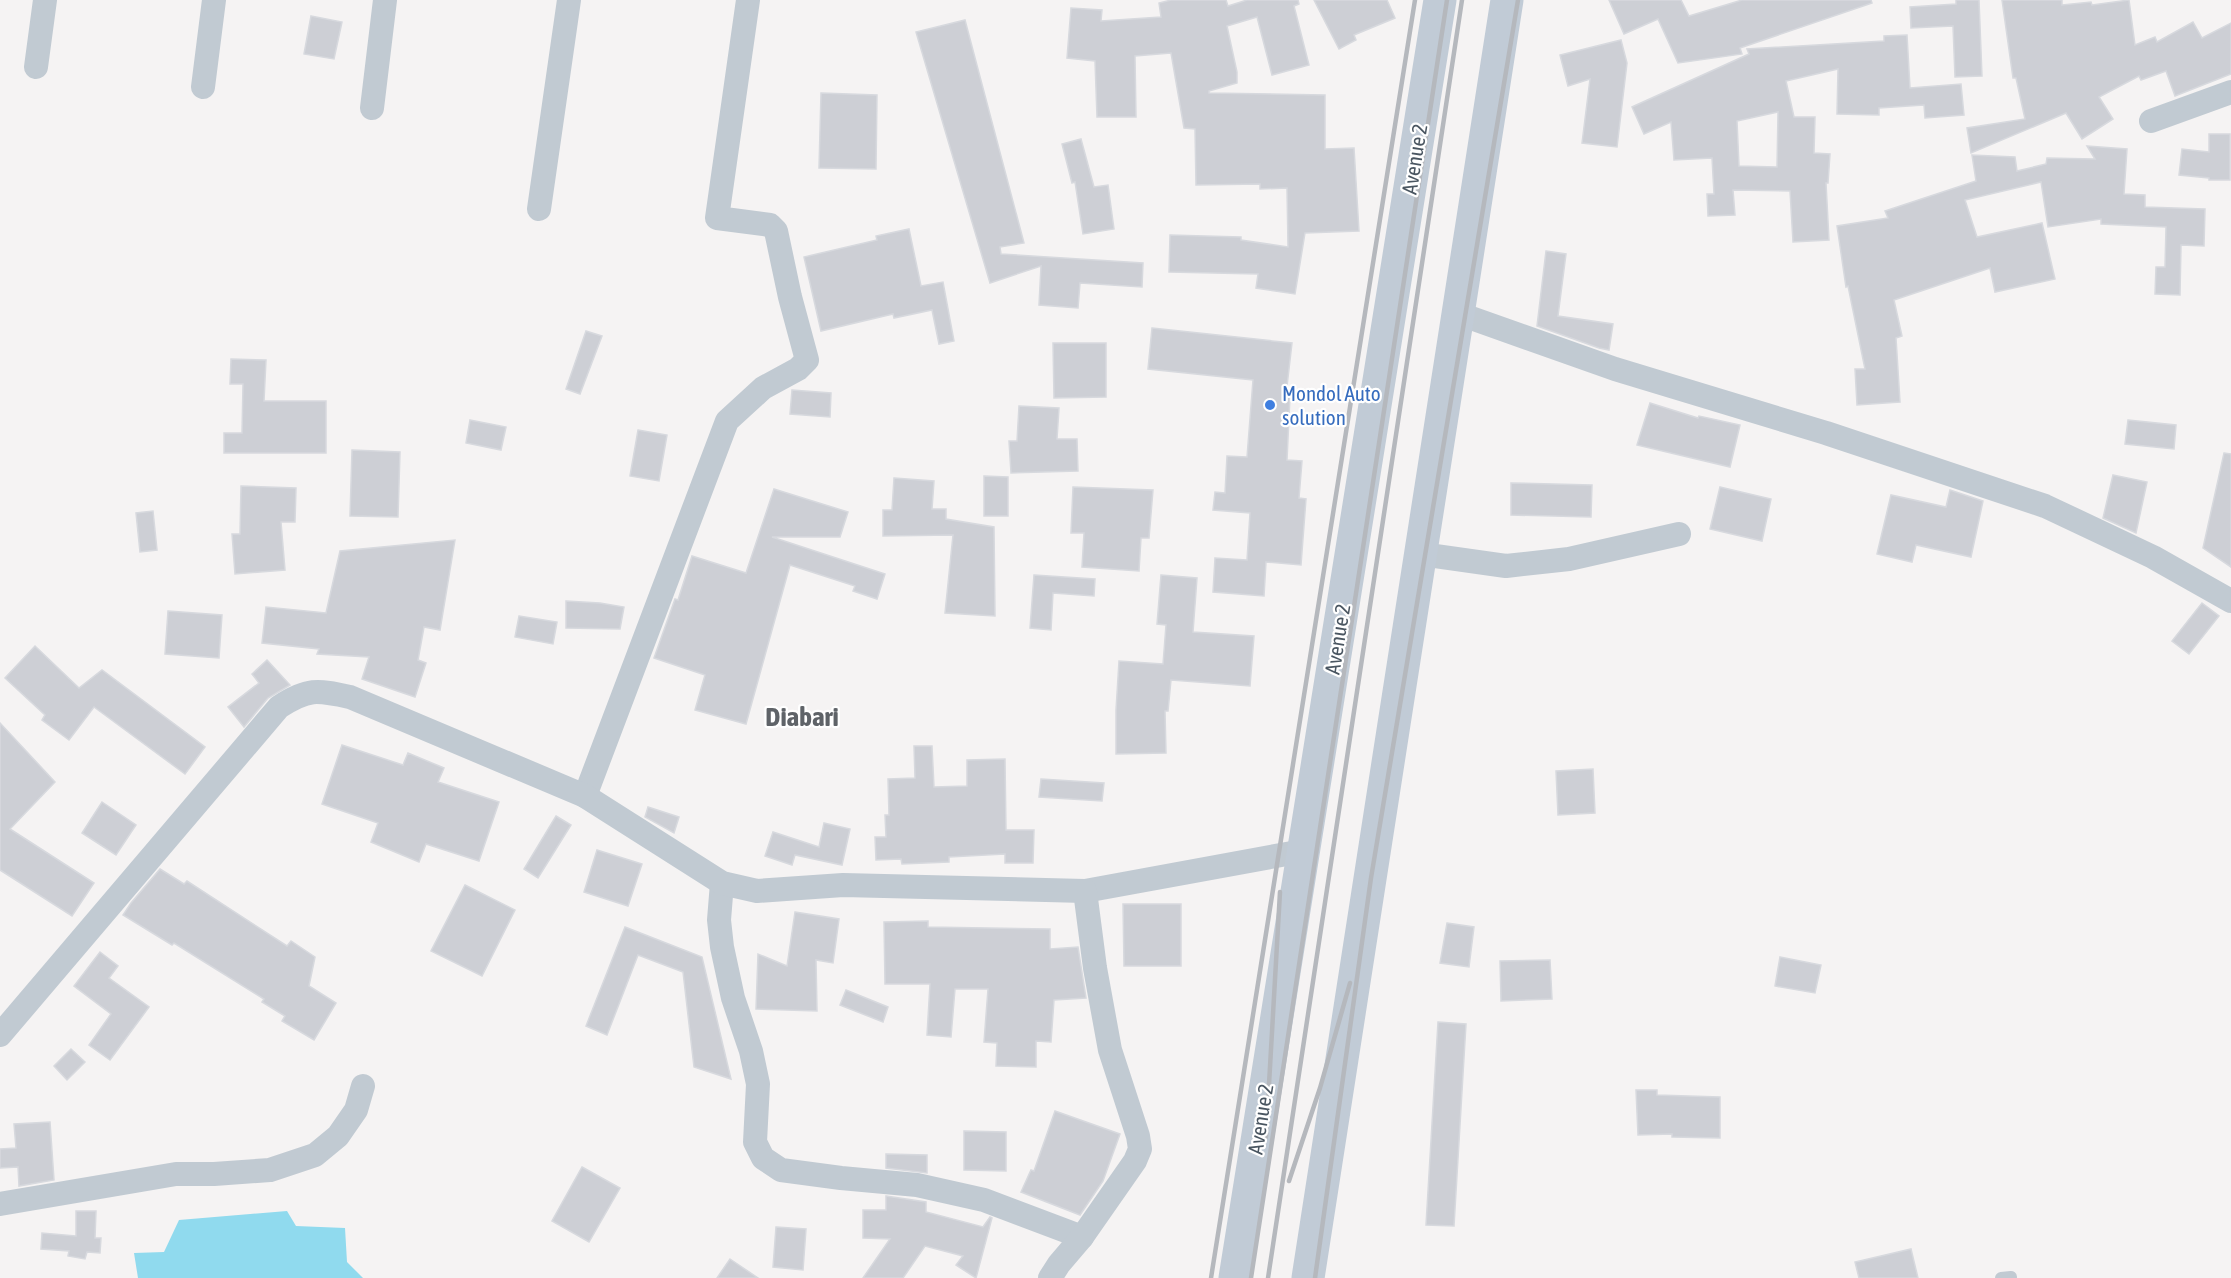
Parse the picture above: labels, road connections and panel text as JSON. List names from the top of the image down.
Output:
{
  "streets": {
    "main road": ["Avenue 2"]
  },
  "districts": ["Diabari"],
  "places": ["Mondol Auto solution"]
}
